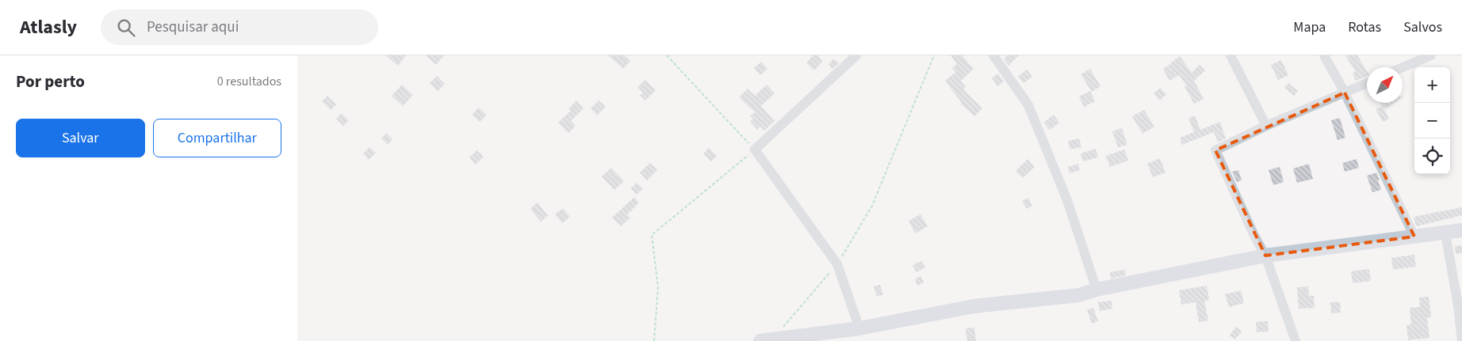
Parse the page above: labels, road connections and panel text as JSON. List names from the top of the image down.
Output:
{
  "north": "top right",
  "page": {
    "header": "Atlasly",
    "search": "Pesquisar aqui",
    "nav": ["Mapa", "Rotas", "Salvos"],
    "heading": ["Por perto", "0 resultados"],
    "map_buttons": ["+", "−"],
    "buttons": ["Salvar", "Compartilhar"]
  }
}
